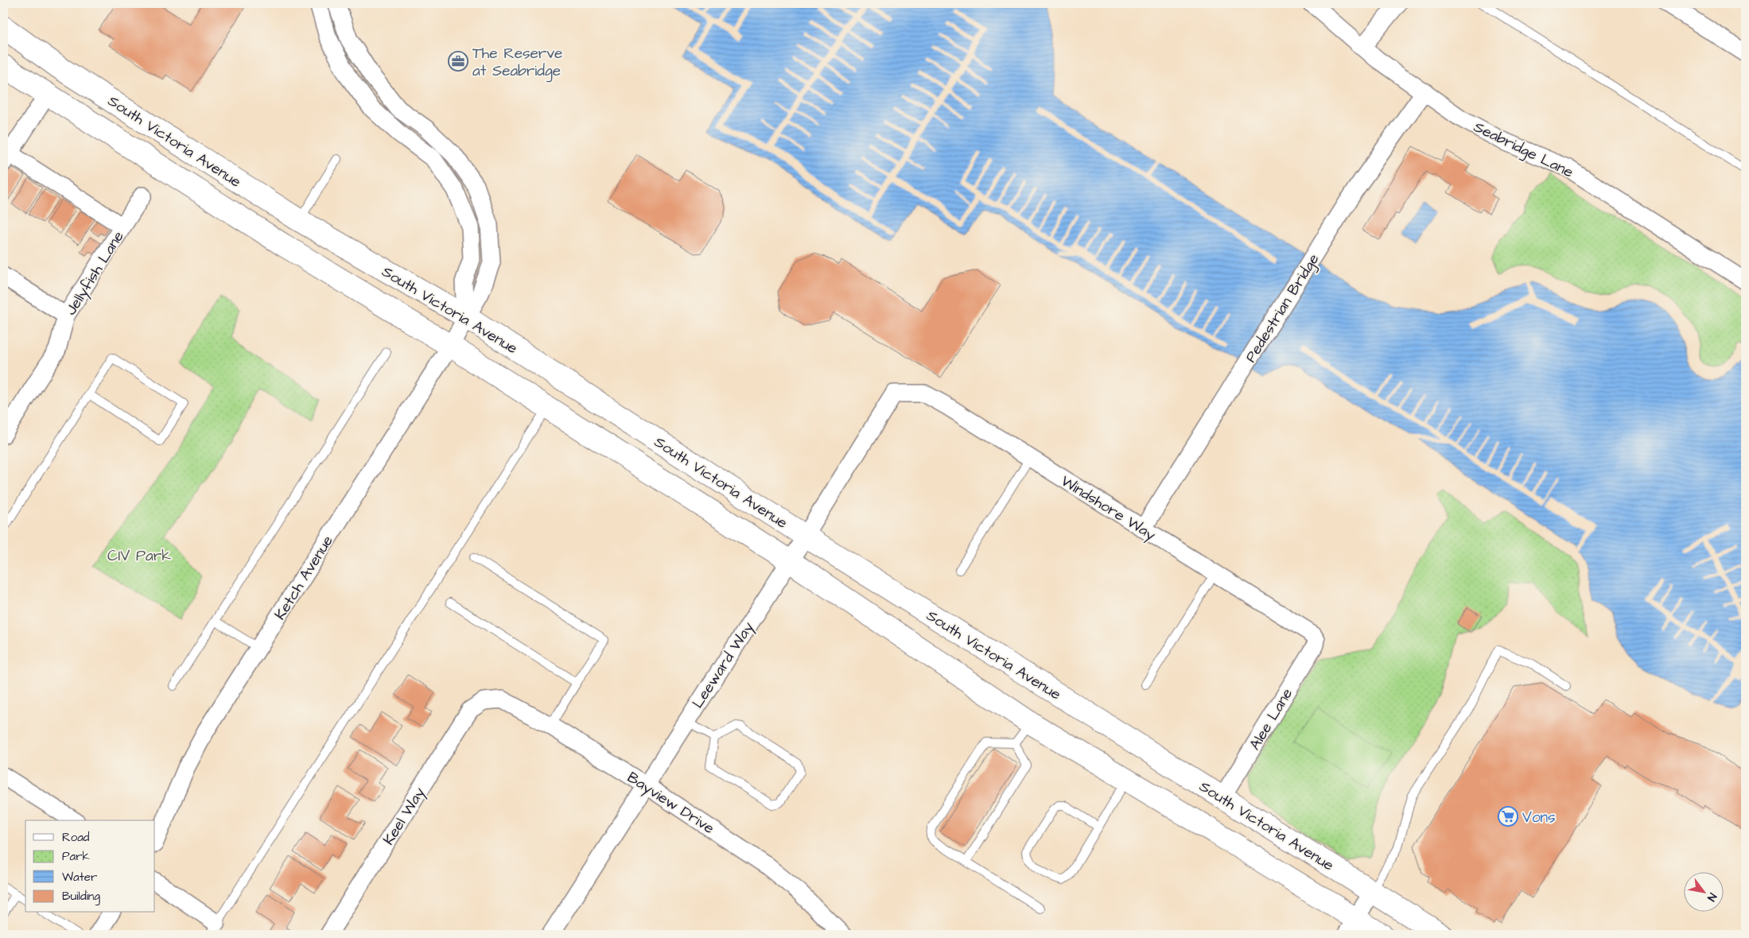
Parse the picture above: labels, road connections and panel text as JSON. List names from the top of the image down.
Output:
{
  "streets": {
    "main road": ["South Victoria Avenue"],
    "street": [
      "Seabridge Lane",
      "Jellyfish Lane",
      "Pedestrian Bridge",
      "Windshore Way",
      "Ketch Avenue",
      "Leeward Way",
      "Alee Lane",
      "Bayview Drive",
      "Keel Way"
    ]
  },
  "crossings": [
    ["South Victoria Avenue", "Ketch Avenue"],
    ["South Victoria Avenue", "Leeward Way"],
    ["South Victoria Avenue", "Alee Lane"],
    ["Seabridge Lane", "Pedestrian Bridge"],
    ["Pedestrian Bridge", "Windshore Way"],
    ["Windshore Way", "Leeward Way"],
    ["Windshore Way", "Alee Lane"],
    ["Leeward Way", "Bayview Drive"],
    ["Bayview Drive", "Keel Way"]
  ],
  "parks": ["CIV Park"],
  "places": {
    "office": ["The Reserve at Seabridge"],
    "supermarket": ["Vons"]
  },
  "legend": [
    "Road",
    "Park",
    "Water",
    "Building"
  ],
  "north": "bottom right"
}
